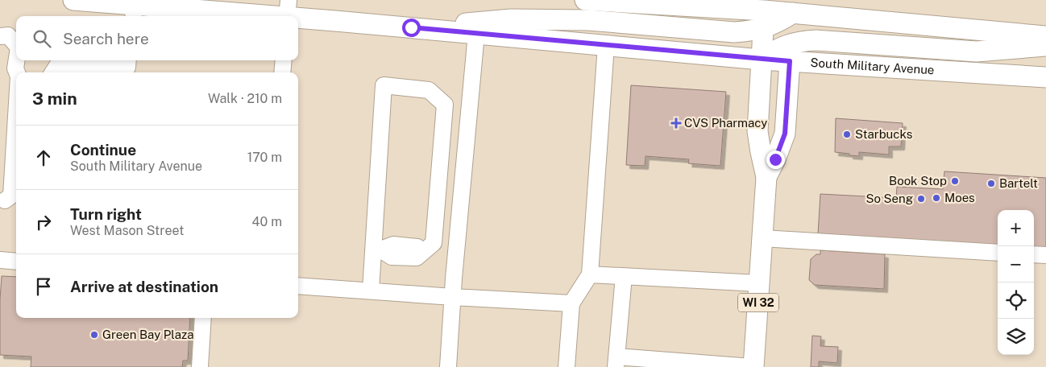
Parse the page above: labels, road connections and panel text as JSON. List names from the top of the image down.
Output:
{
  "streets": {
    "main road": ["South Military Avenue", "WI 32"]
  },
  "crossings": [
    ["South Military Avenue", "WI 32"]
  ],
  "places": {
    "health": ["CVS Pharmacy"],
    "other": [
      "Starbucks",
      "Book Stop",
      "Bartelt",
      "Moes",
      "So Seng",
      "Green Bay Plaza"
    ]
  },
  "page": {
    "search": "Search here",
    "heading": ["3 min", "Walk · 210 m"],
    "list": [
      ["Continue", "South Military Avenue", "170 m"],
      ["Turn right", "West Mason Street", "40 m"],
      "Arrive at destination"
    ],
    "map_buttons": ["+", "−"]
  }
}
